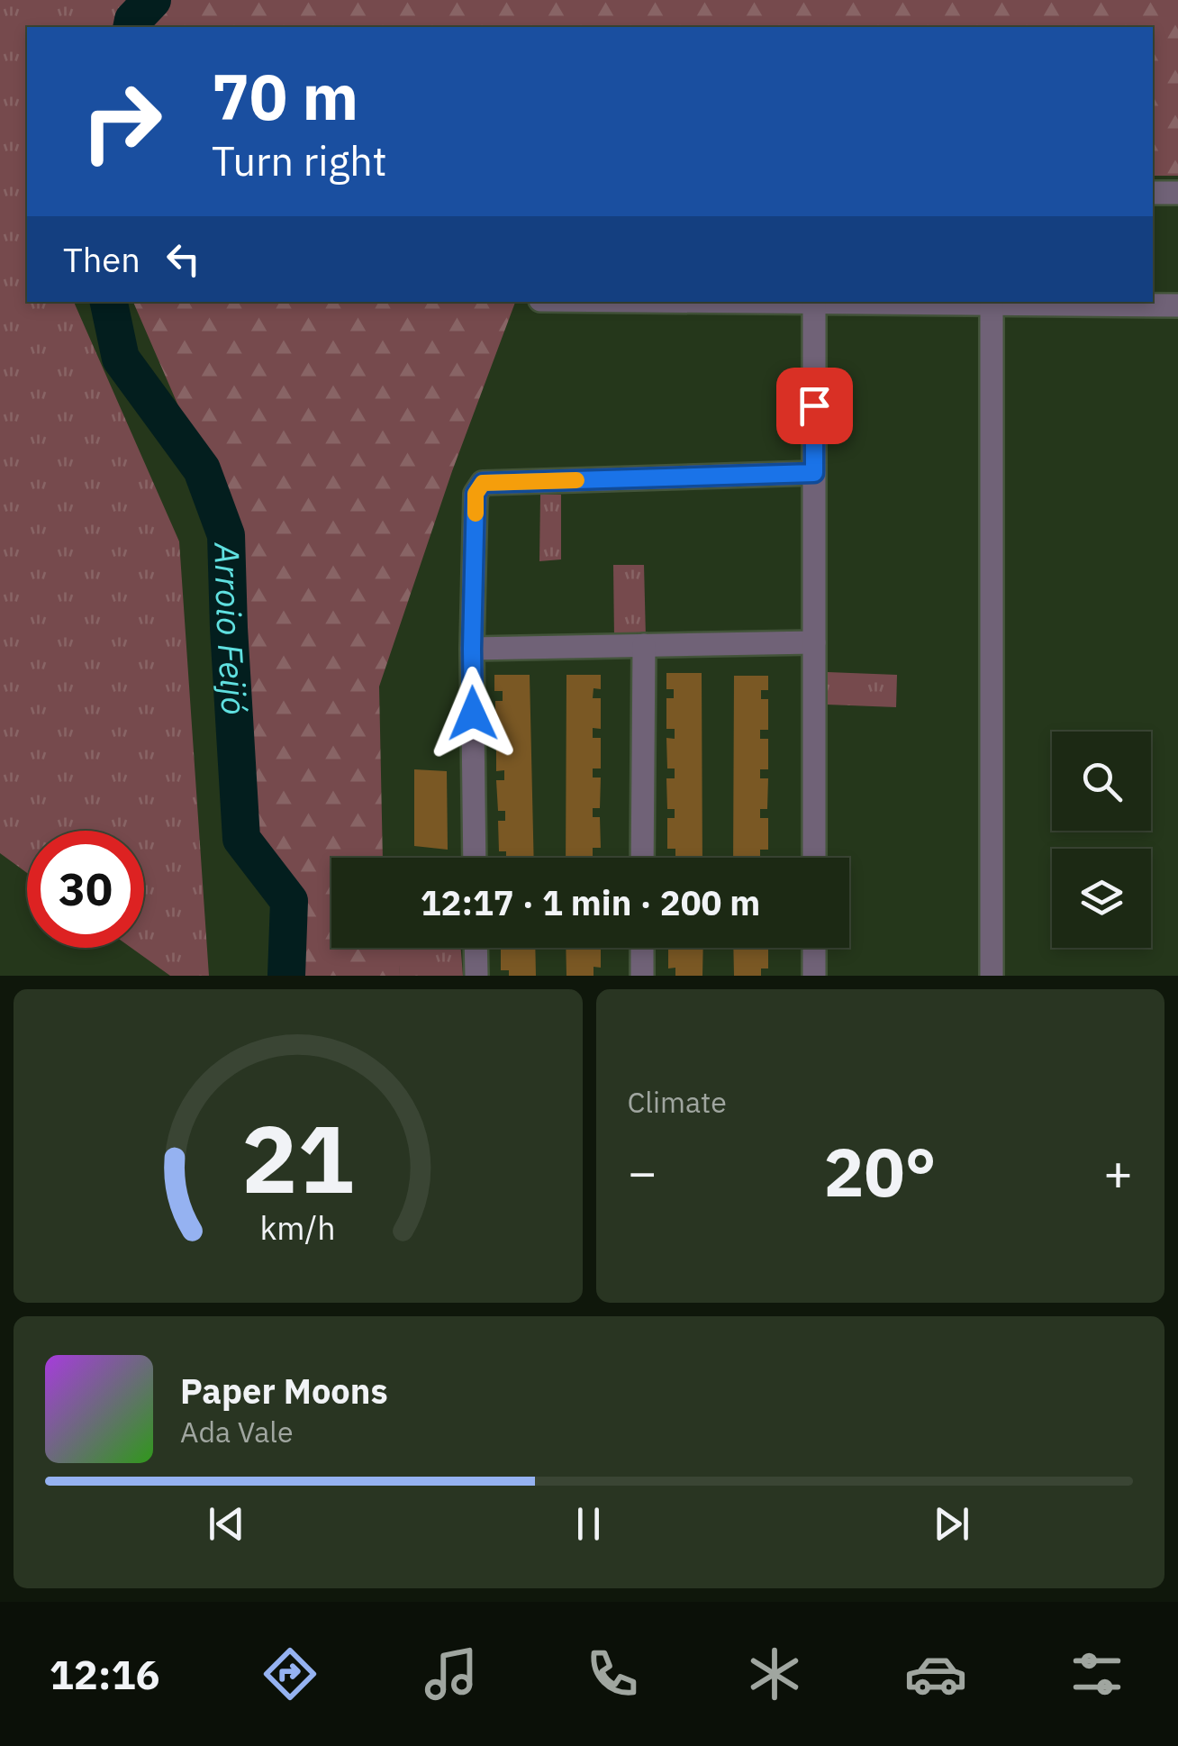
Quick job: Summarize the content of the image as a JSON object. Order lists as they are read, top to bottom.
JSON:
{
  "water": ["Arroio Feijó"],
  "page": {
    "turn": ["70 m", "Turn right"],
    "then": "Then",
    "limit": "30",
    "trip": "12:17 · 1 min · 200 m",
    "tile": "Climate",
    "heat": ["−", "20°", "+"],
    "song": ["Paper Moons", "Ada Vale"],
    "tabs": "12:16",
    "gauge": ["21", "km/h"]
  }
}
